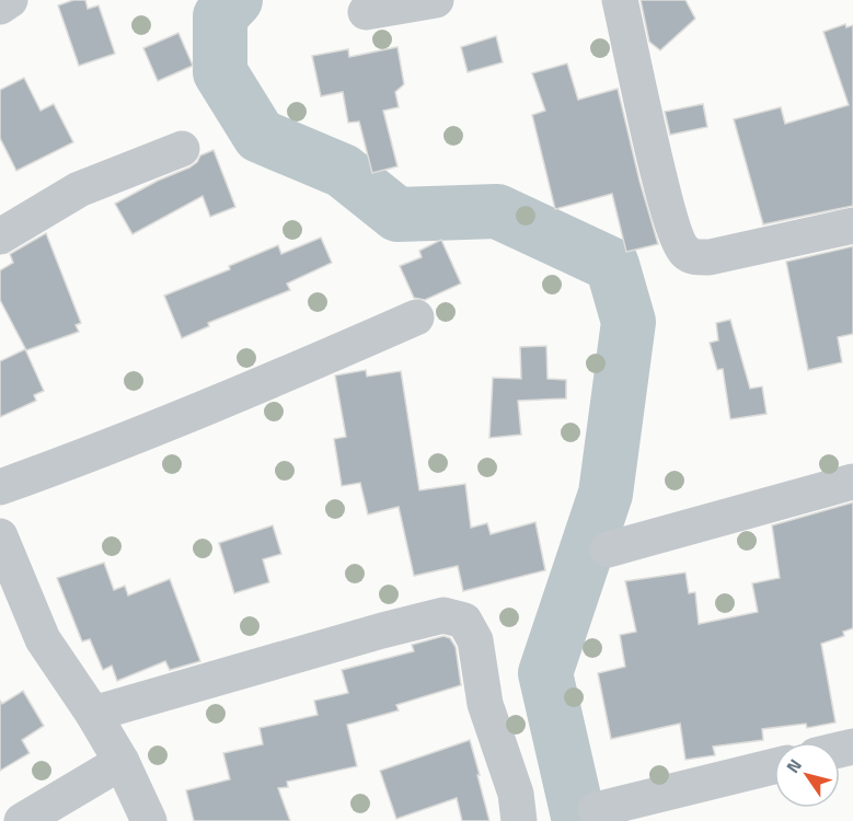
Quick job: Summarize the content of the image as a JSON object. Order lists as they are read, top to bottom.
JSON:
{
  "north": "top left"
}
